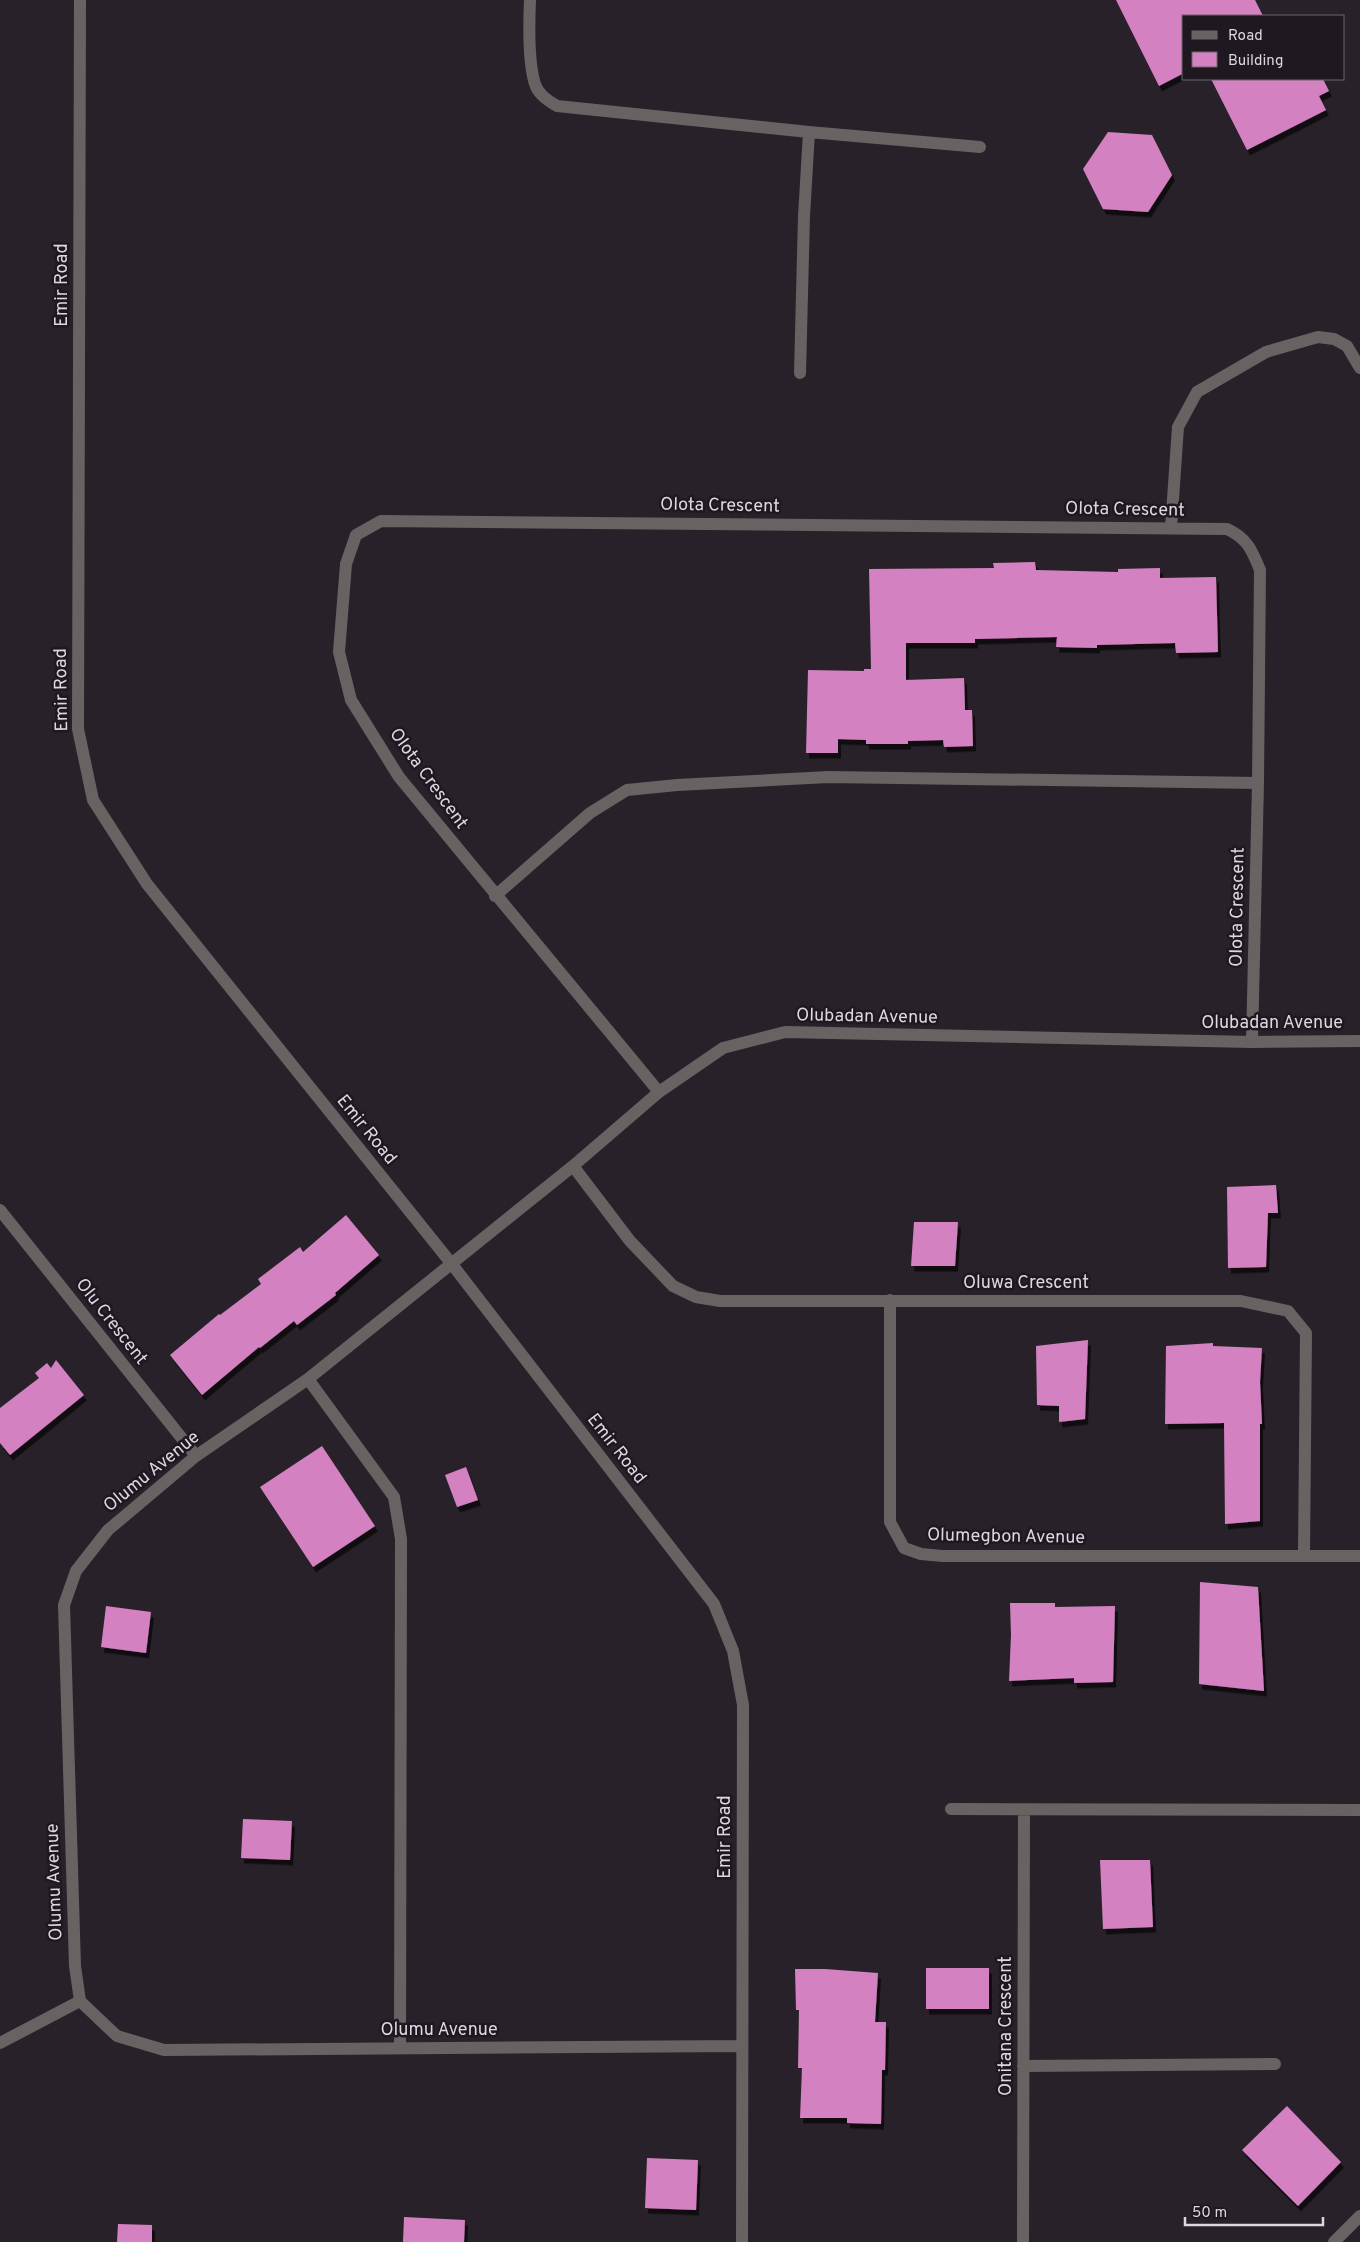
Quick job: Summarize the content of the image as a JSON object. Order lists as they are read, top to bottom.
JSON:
{
  "streets": {
    "street": [
      "Emir Road",
      "Olota Crescent",
      "Olubadan Avenue",
      "Oluwa Crescent",
      "Olu Crescent",
      "Olumu Avenue",
      "Olumegbon Avenue",
      "Onitana Crescent"
    ]
  },
  "crossings": [
    ["Emir Road", "Olubadan Avenue"],
    ["Emir Road", "Olumu Avenue"],
    ["Olota Crescent", "Olubadan Avenue"],
    ["Olubadan Avenue", "Oluwa Crescent"],
    ["Olubadan Avenue", "Olumu Avenue"],
    ["Oluwa Crescent", "Olumegbon Avenue"],
    ["Olu Crescent", "Olumu Avenue"]
  ],
  "legend": ["Road", "Building"],
  "scale_bar": "50 m"
}
